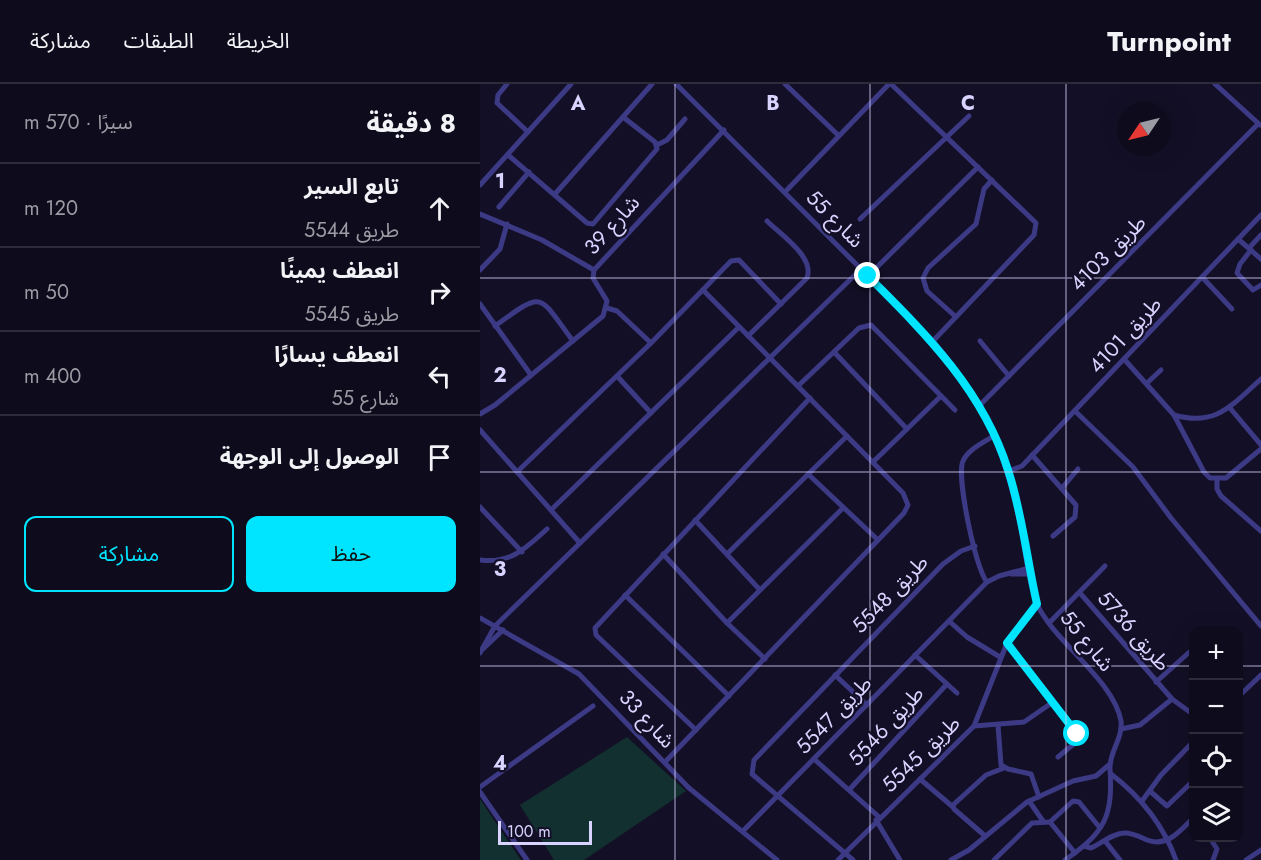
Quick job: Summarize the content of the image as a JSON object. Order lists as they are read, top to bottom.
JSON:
{
  "streets": {
    "street": [
      "شارع 55",
      "شارع 39",
      "طريق 4103",
      "طريق 4101",
      "طريق 5548",
      "طريق 5736",
      "طريق 5547",
      "شارع 33",
      "طريق 5546",
      "طريق 5545"
    ]
  },
  "crossings": [
    ["شارع 55", "شارع 39"],
    ["شارع 55", "طريق 4103"],
    ["شارع 55", "طريق 4101"],
    ["شارع 55", "طريق 5736"],
    ["شارع 55", "طريق 5547"],
    ["شارع 55", "طريق 5545"],
    ["طريق 5548", "طريق 5547"],
    ["طريق 5547", "شارع 33"],
    ["طريق 5547", "طريق 5546"],
    ["طريق 5546", "طريق 5545"]
  ],
  "scale_bar": "100 m",
  "north": "bottom left",
  "page": {
    "header": "Turnpoint",
    "nav": ["الخريطة", "الطبقات", "مشاركة"],
    "heading": ["8 دقيقة", "سيرًا · 570 m"],
    "list": [
      ["تابع السير", "طريق 5544", "120 m"],
      ["انعطف يمينًا", "طريق 5545", "50 m"],
      ["انعطف يسارًا", "شارع 55", "400 m"],
      "الوصول إلى الوجهة"
    ],
    "buttons": ["حفظ", "مشاركة"],
    "map_buttons": ["+", "−"],
    "scale": "100 m"
  },
  "grid": {
    "columns": ["A", "B", "C"],
    "rows": [
      "1",
      "2",
      "3",
      "4"
    ]
  }
}
